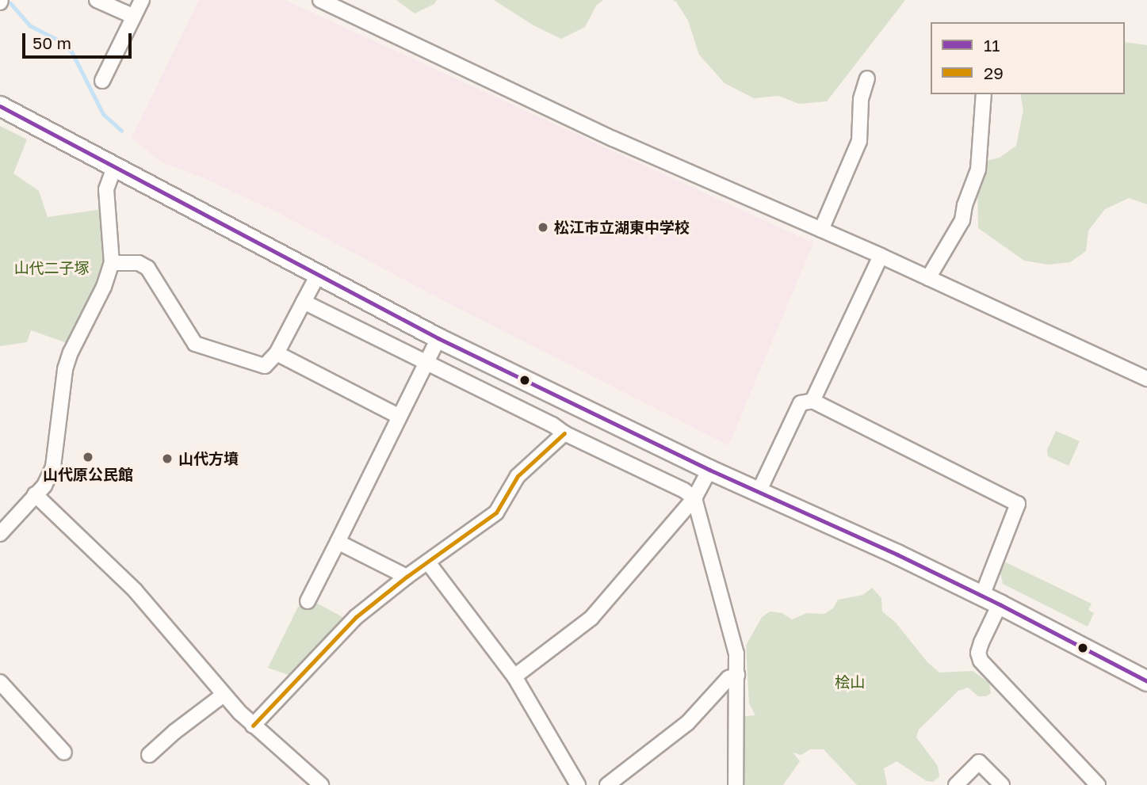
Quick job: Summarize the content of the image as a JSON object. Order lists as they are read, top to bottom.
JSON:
{
  "parks": ["山代二子塚", "桧山"],
  "places": ["松江市立湖東中学校", "山代原公民館", "山代方墳"],
  "lines": ["transit line 11", "transit line 29"],
  "legend": ["11", "29"],
  "scale_bar": "50 m"
}
